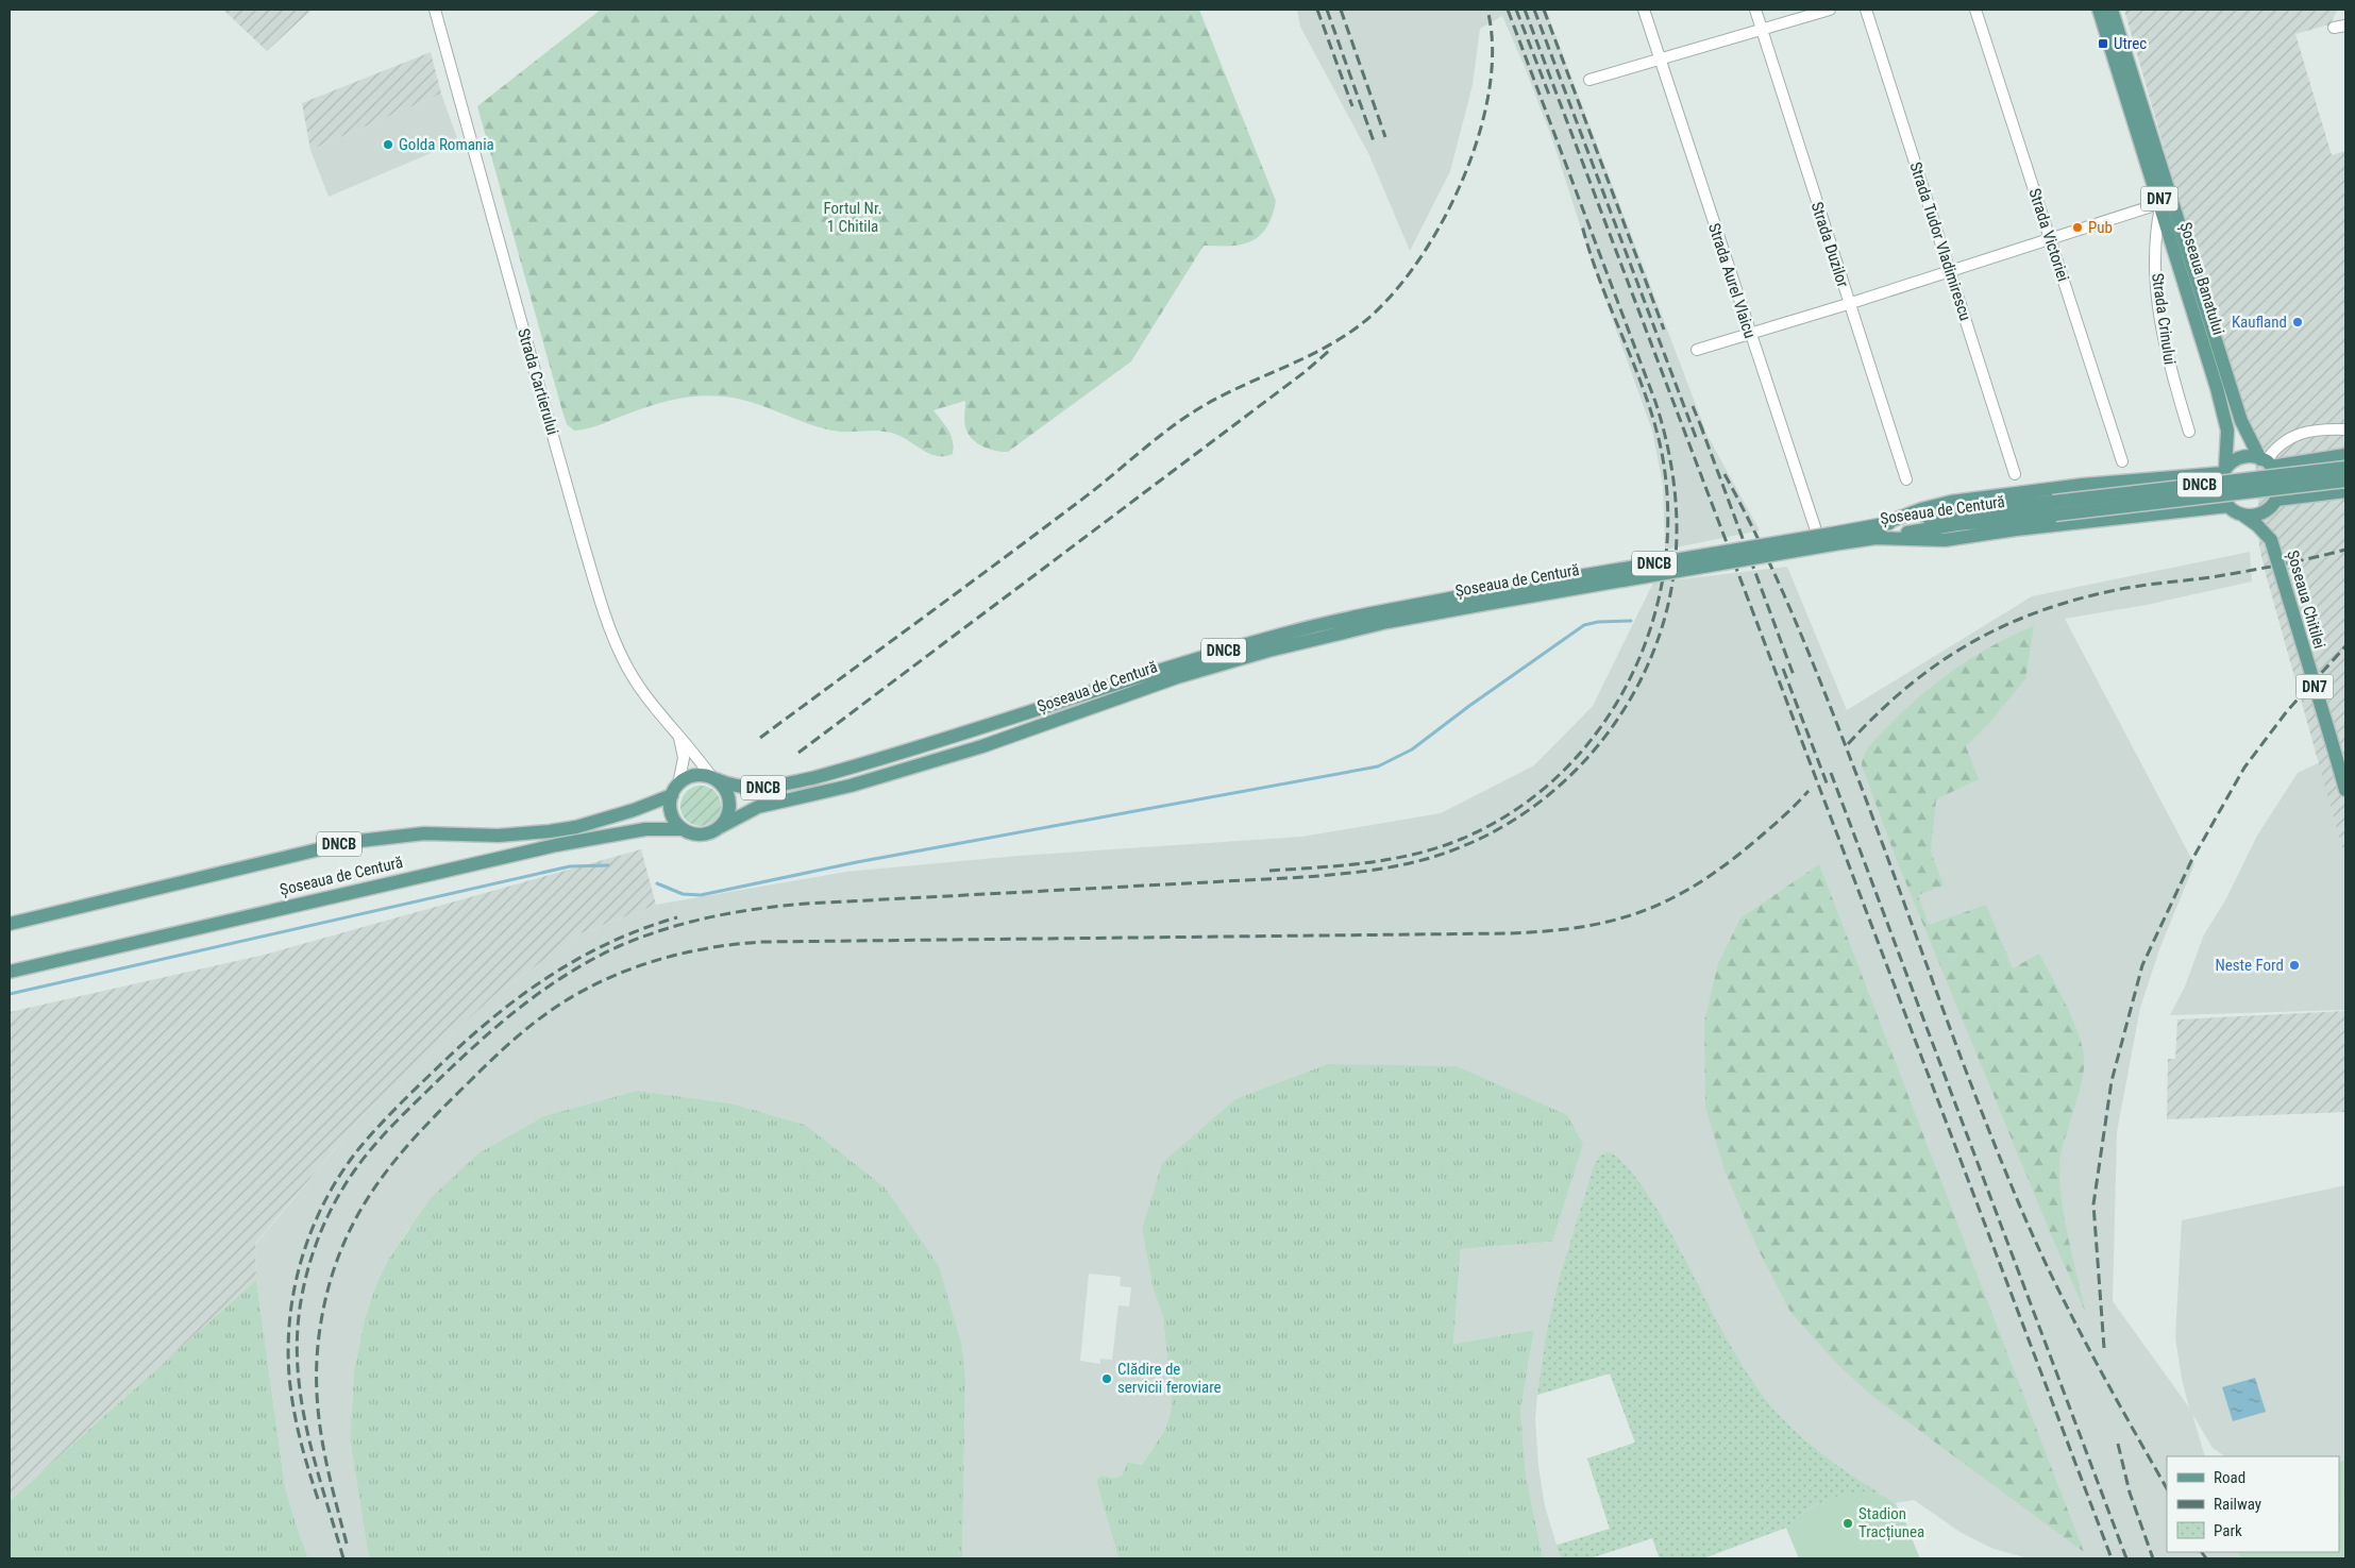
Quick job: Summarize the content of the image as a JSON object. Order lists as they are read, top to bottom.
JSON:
{
  "streets": {
    "main road": [
      "DN7",
      "Șoseaua Banatului",
      "DNCB",
      "Șoseaua de Centură",
      "Șoseaua Chitilei"
    ],
    "street": [
      "Strada Victoriei",
      "Strada Tudor Vladimirescu",
      "Strada Duzilor",
      "Strada Aurel Vlaicu",
      "Strada Crinului",
      "Strada Cartierului"
    ]
  },
  "crossings": [
    ["DN7", "Șoseaua Banatului"],
    ["DN7", "Șoseaua Chitilei"],
    ["Șoseaua Banatului", "Strada Crinului"],
    ["Șoseaua Banatului", "Șoseaua Chitilei"],
    ["Strada Aurel Vlaicu", "Șoseaua de Centură"],
    ["Strada Cartierului", "DNCB"],
    ["Strada Cartierului", "Șoseaua de Centură"],
    ["DNCB", "Șoseaua de Centură"]
  ],
  "parks": ["Fortul Nr. 1 Chitila"],
  "places": {
    "transit": ["Utrec"],
    "other": [
      "Golda Romania",
      "Pub",
      "Kaufland",
      "Neste Ford",
      "Clădire de servicii feroviare",
      "Stadion Tracțiunea"
    ]
  },
  "legend": ["Road", "Railway", "Park"]
}
